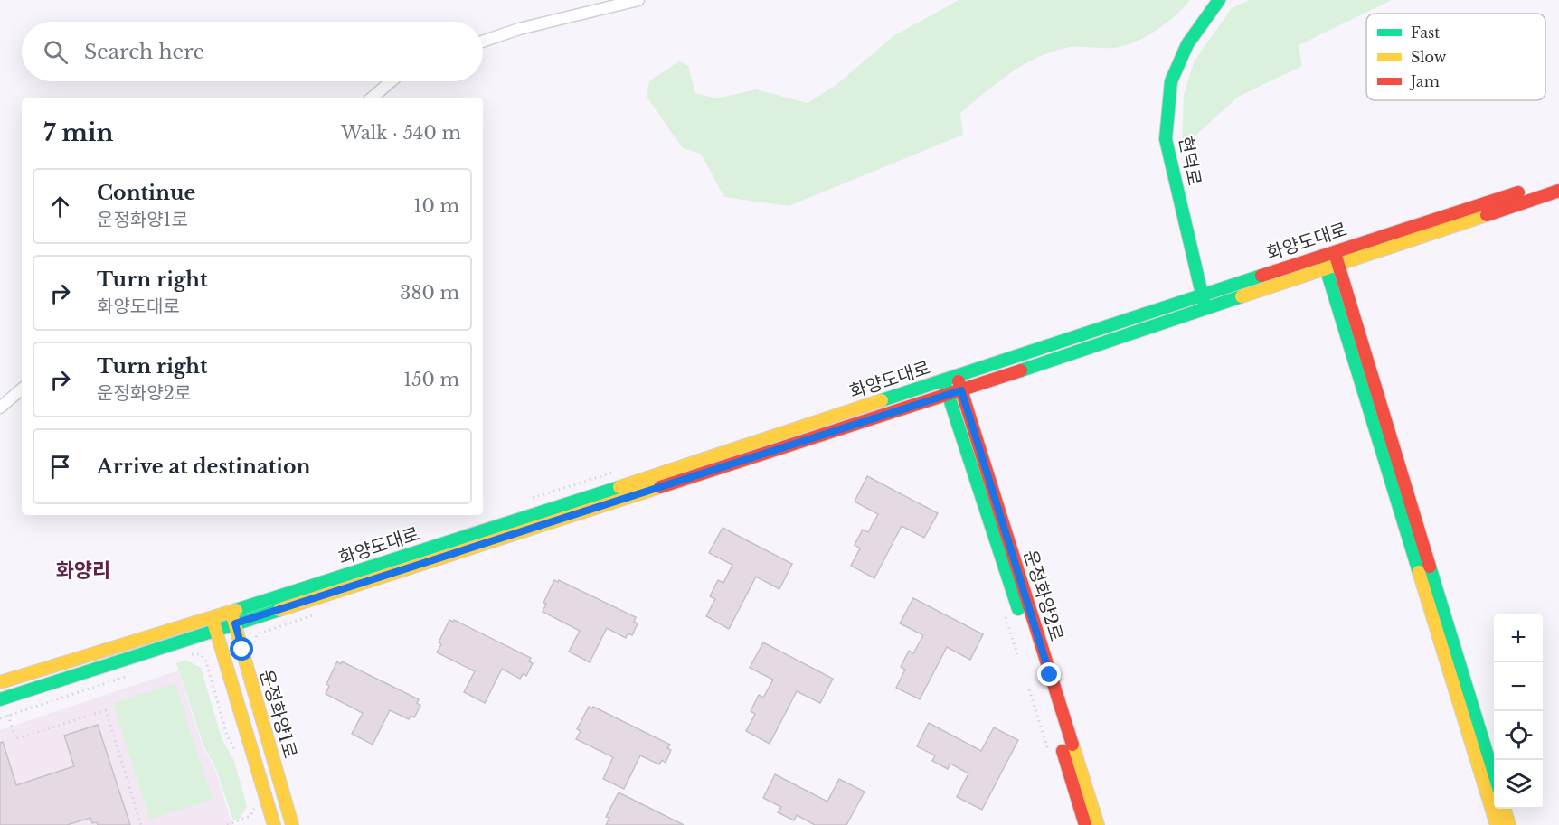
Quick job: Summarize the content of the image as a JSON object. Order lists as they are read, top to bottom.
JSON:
{
  "streets": {
    "street": [
      "현덕로",
      "화양도대로",
      "운정화양2로",
      "운정화양1로"
    ]
  },
  "crossings": [
    ["현덕로", "화양도대로"],
    ["화양도대로", "운정화양2로"],
    ["화양도대로", "운정화양1로"]
  ],
  "districts": ["화양리"],
  "legend": ["Fast", "Slow", "Jam"],
  "page": {
    "search": "Search here",
    "heading": ["7 min", "Walk · 540 m"],
    "list": [
      ["Continue", "운정화양1로", "10 m"],
      ["Turn right", "화양도대로", "380 m"],
      ["Turn right", "운정화양2로", "150 m"],
      "Arrive at destination"
    ],
    "map_buttons": ["+", "−"]
  }
}
